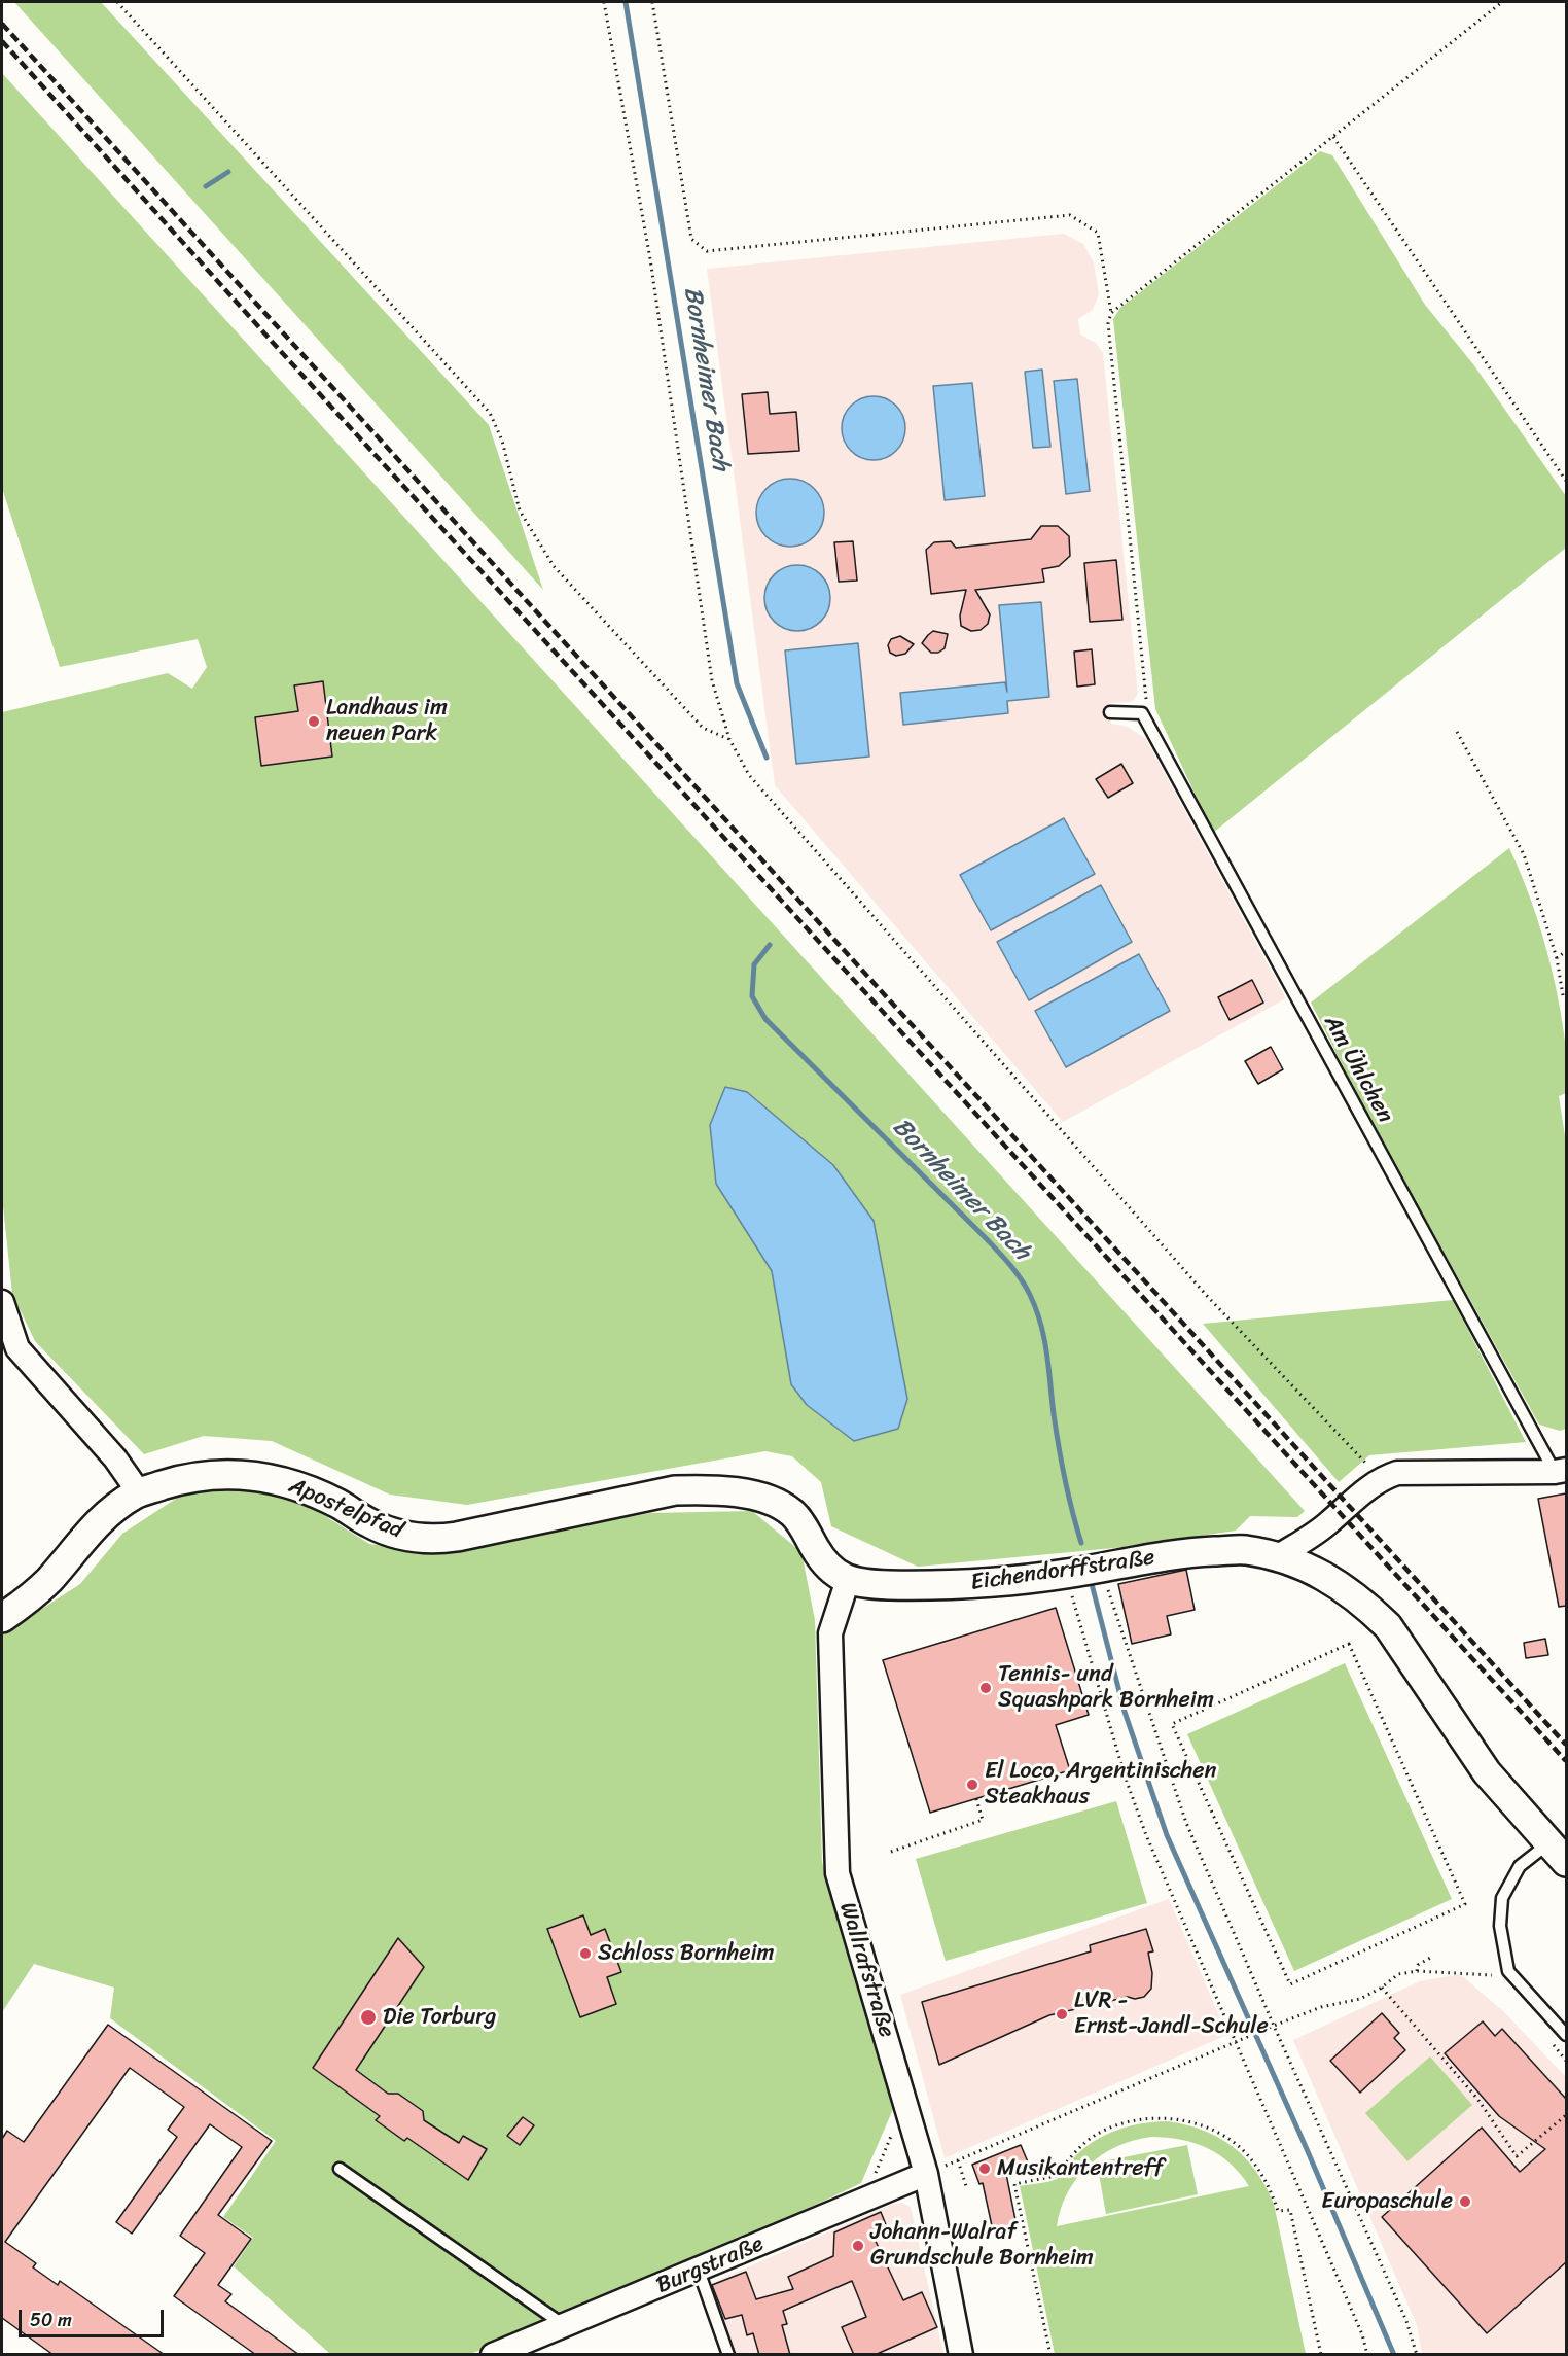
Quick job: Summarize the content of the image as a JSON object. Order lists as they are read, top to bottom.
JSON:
{
  "streets": {
    "street": [
      "Apostelpfad",
      "Eichendorffstraße",
      "Wallrafstraße",
      "Burgstraße"
    ],
    "lane": ["Am Ühlchen"]
  },
  "crossings": [
    ["Apostelpfad", "Eichendorffstraße"],
    ["Apostelpfad", "Wallrafstraße"],
    ["Eichendorffstraße", "Wallrafstraße"],
    ["Wallrafstraße", "Burgstraße"]
  ],
  "water": ["Bornheimer Bach"],
  "places": [
    "Landhaus im neuen Park",
    "Tennis- und Squashpark Bornheim",
    "El Loco, Argentinischen Steakhaus",
    "Schloss Bornheim",
    "LVR - Ernst-Jandl-Schule",
    "Die Torburg",
    "Musikantentreff",
    "Europaschule",
    "Johann-Walraf Grundschule Bornheim"
  ],
  "scale_bar": "50 m"
}
